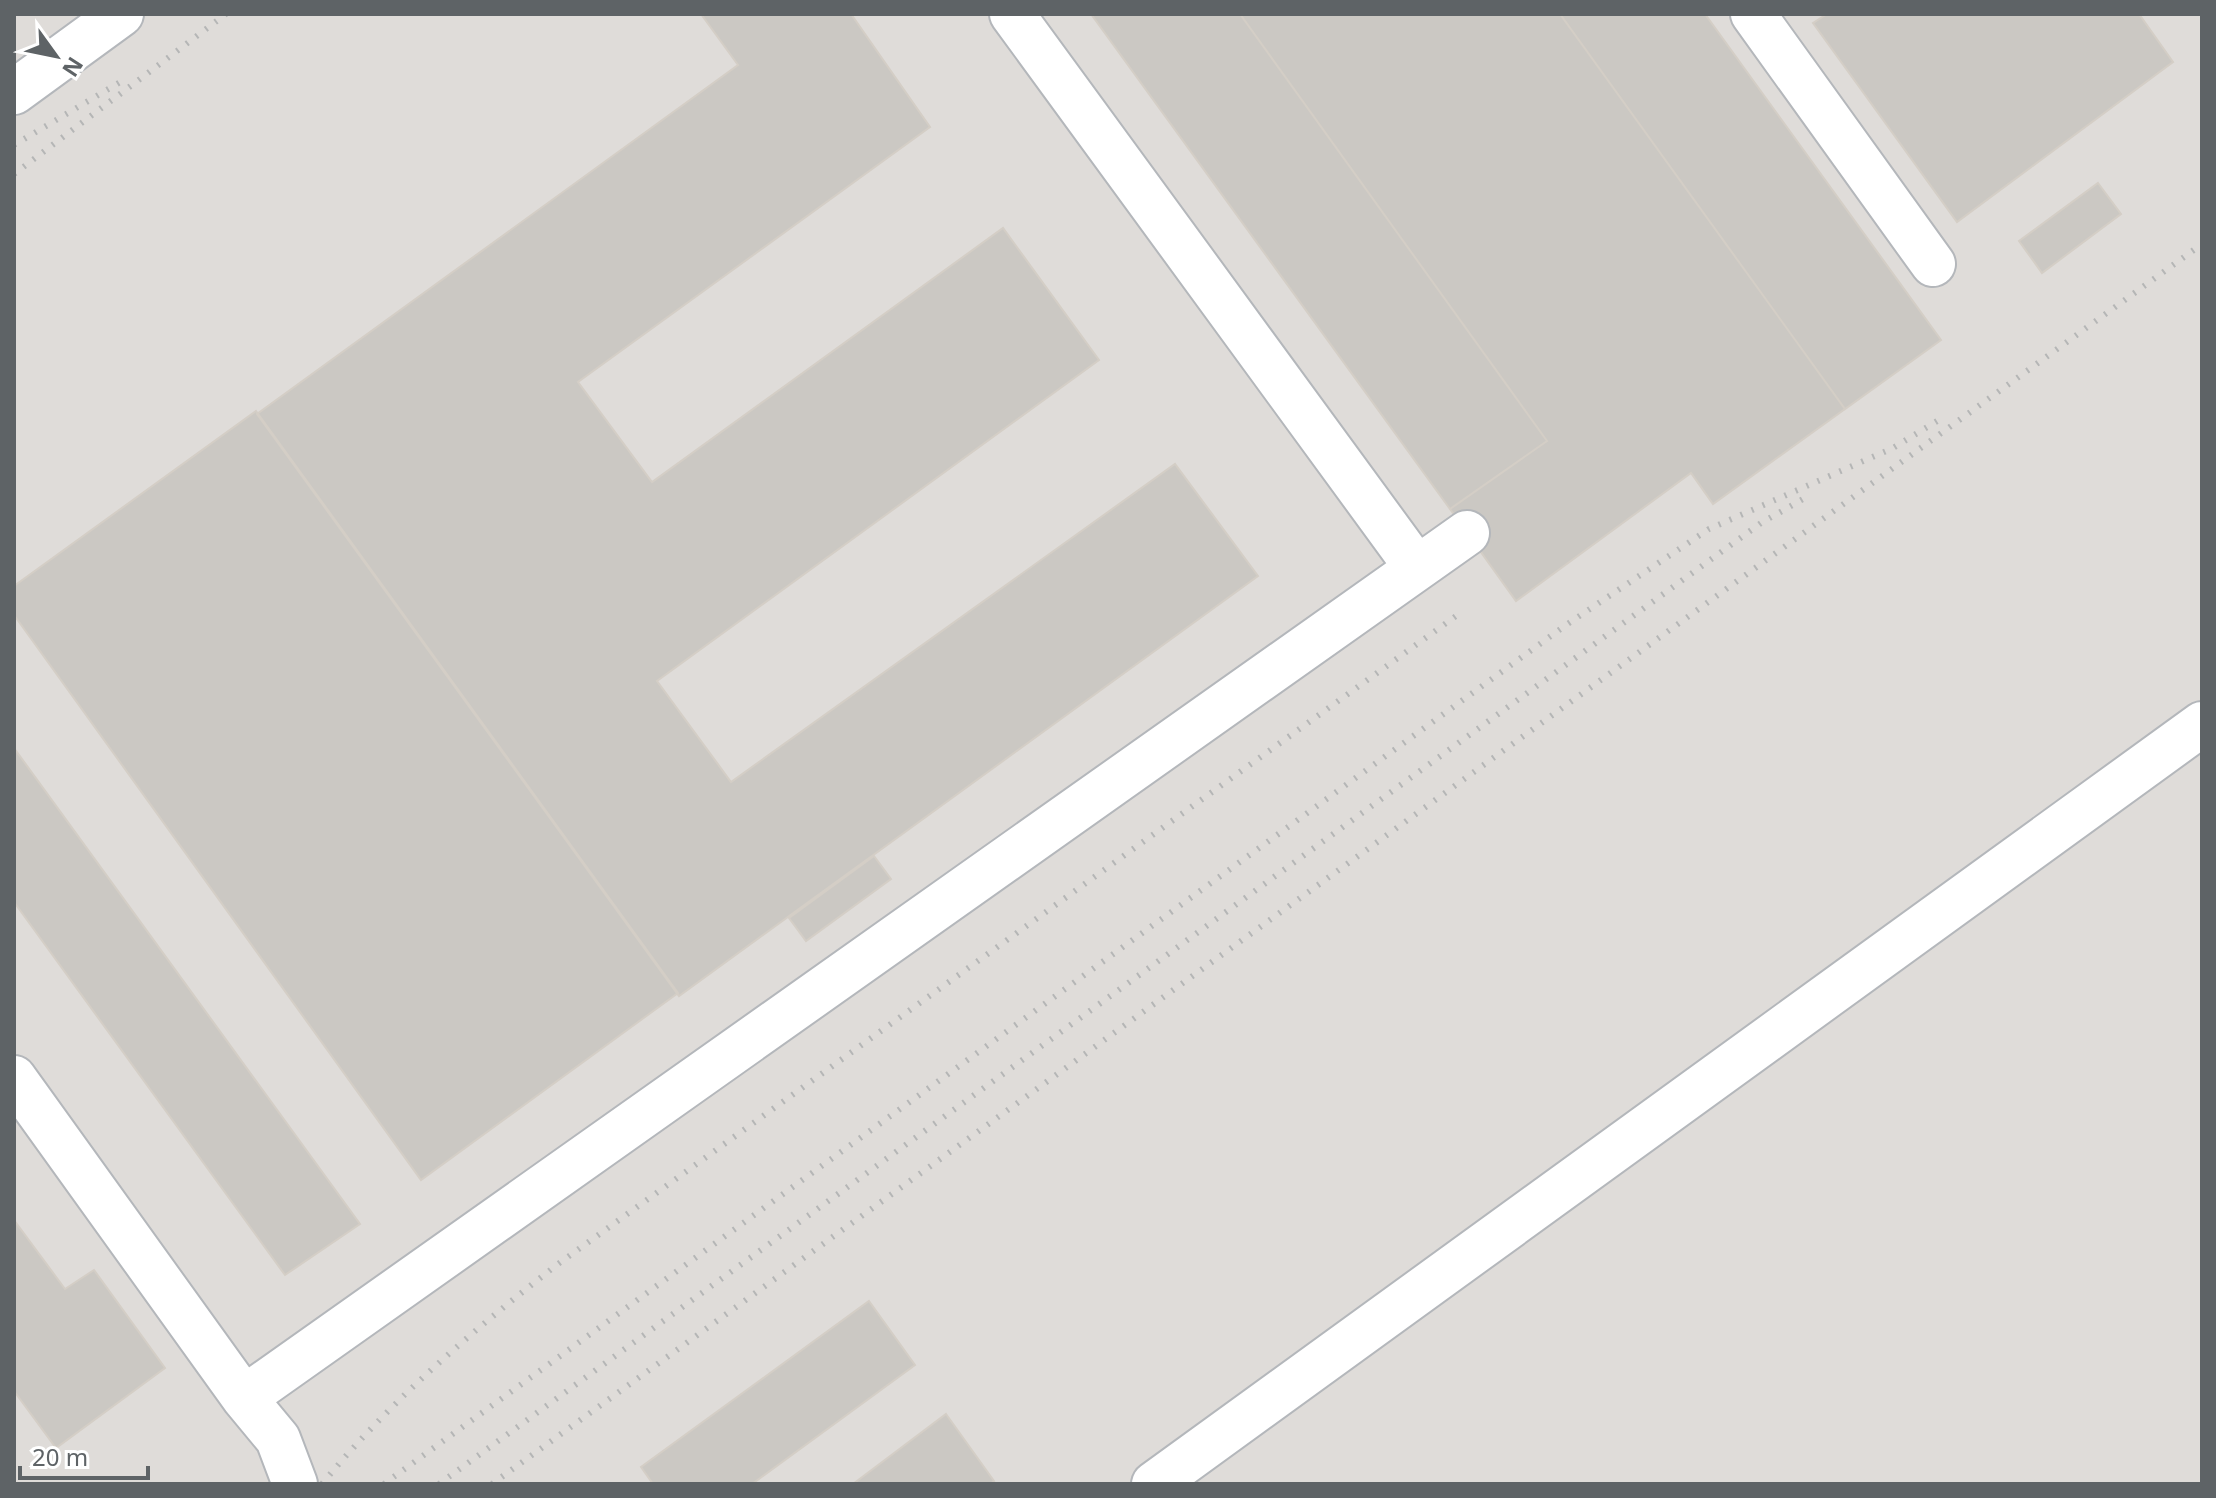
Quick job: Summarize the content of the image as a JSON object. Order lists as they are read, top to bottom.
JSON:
{
  "scale_bar": "20 m",
  "north": "bottom right"
}
